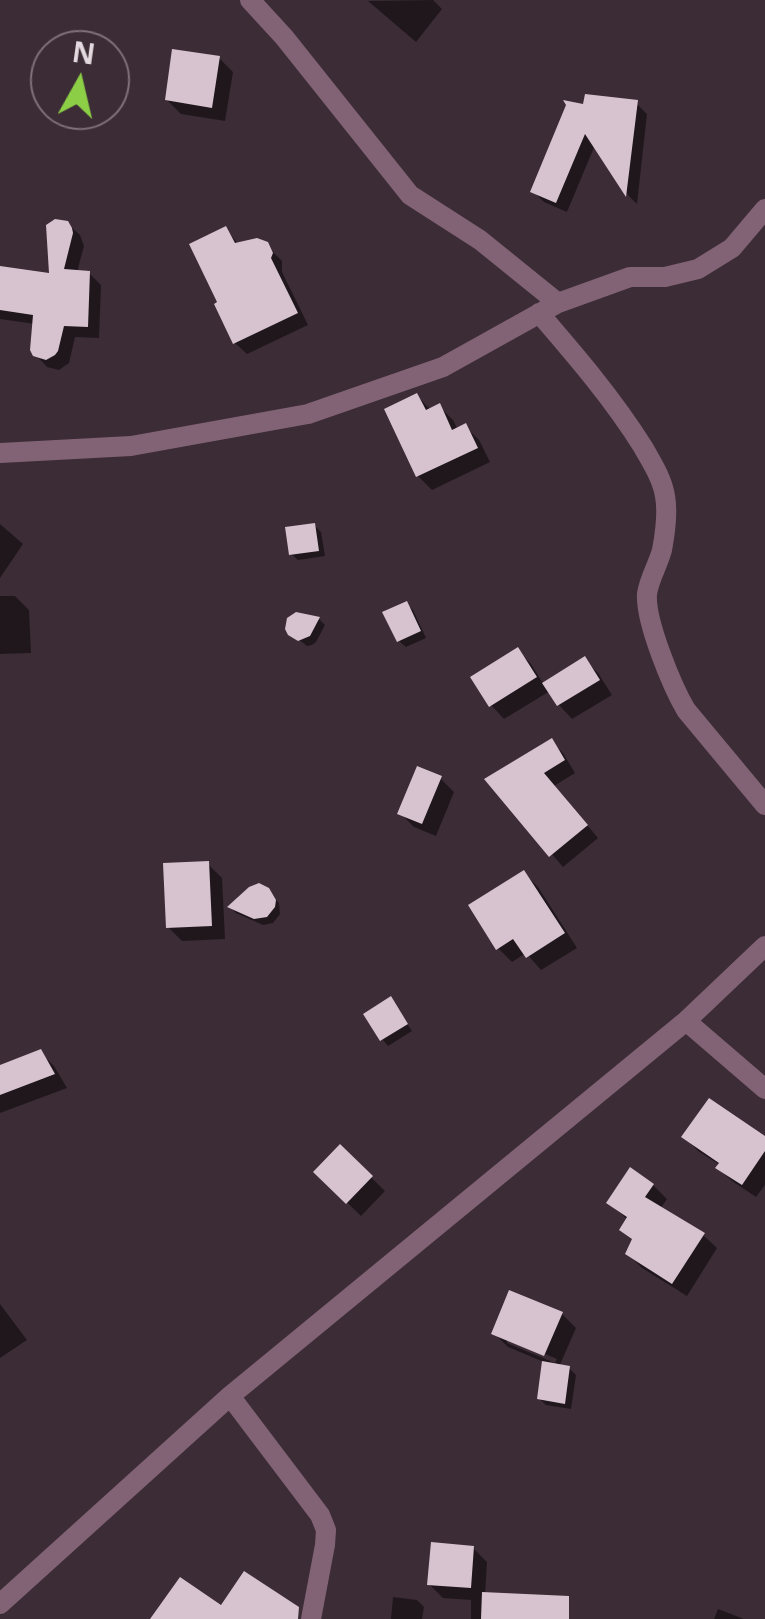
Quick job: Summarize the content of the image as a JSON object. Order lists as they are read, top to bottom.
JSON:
{
  "north": "top"
}
